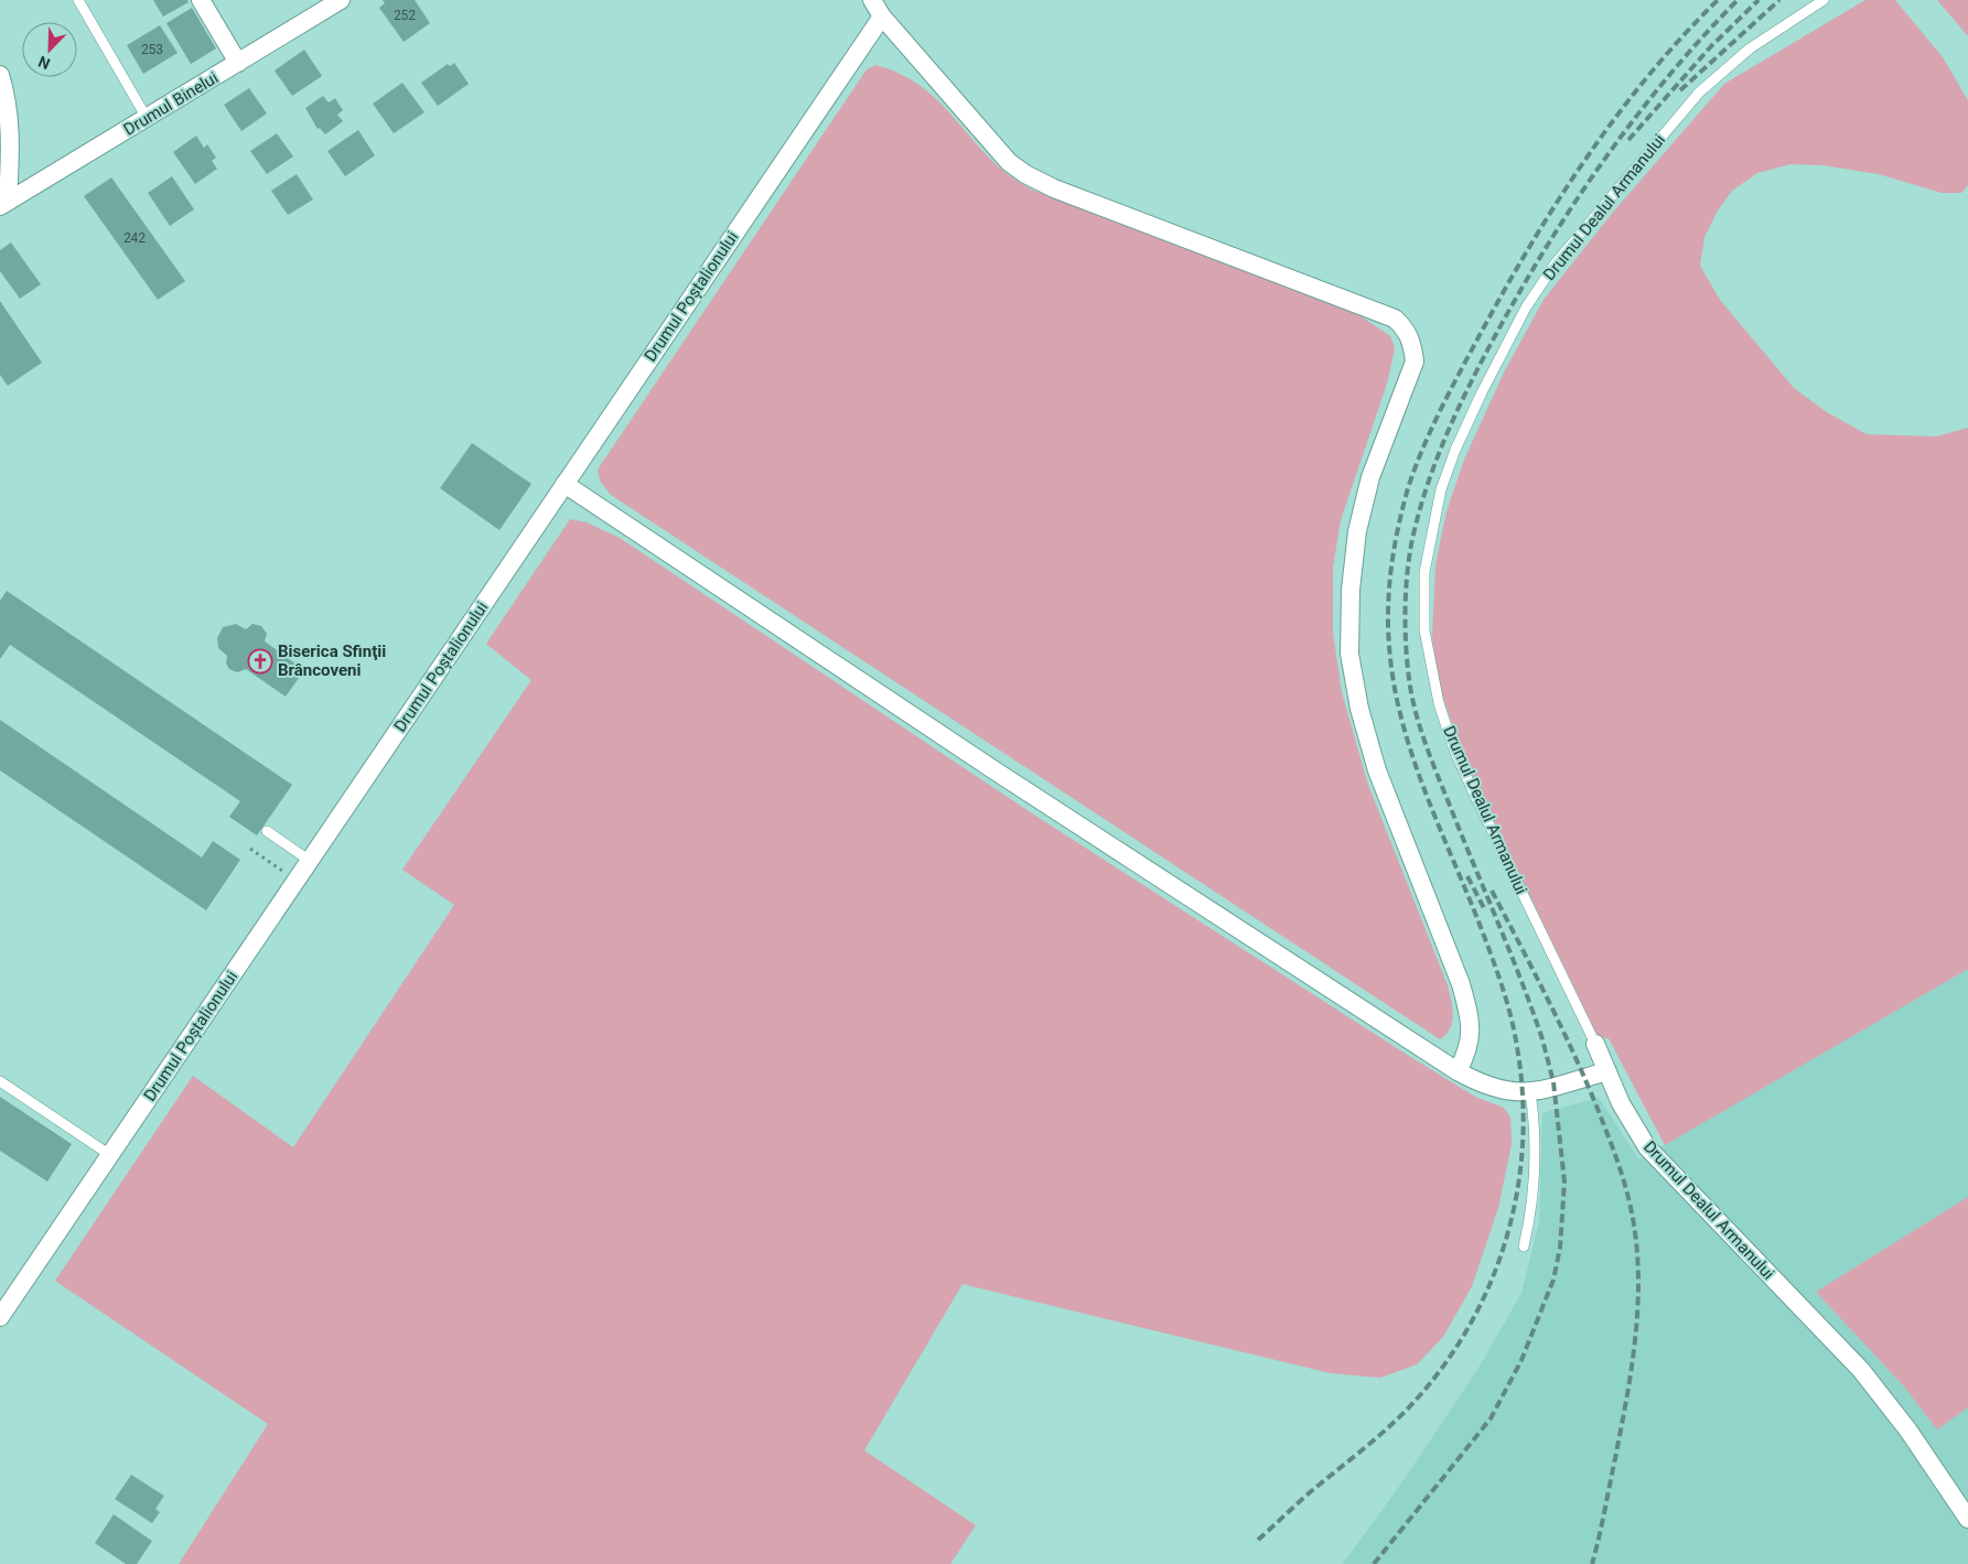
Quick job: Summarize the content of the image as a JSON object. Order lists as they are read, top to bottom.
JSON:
{
  "streets": {
    "street": ["Drumul Binelui", "Drumul Dealul Armanului", "Drumul Poștalionului"]
  },
  "places": {
    "church": ["Biserica Sfinţii Brâncoveni"]
  },
  "house_numbers": ["252", "253", "242"],
  "north": "bottom left"
}
